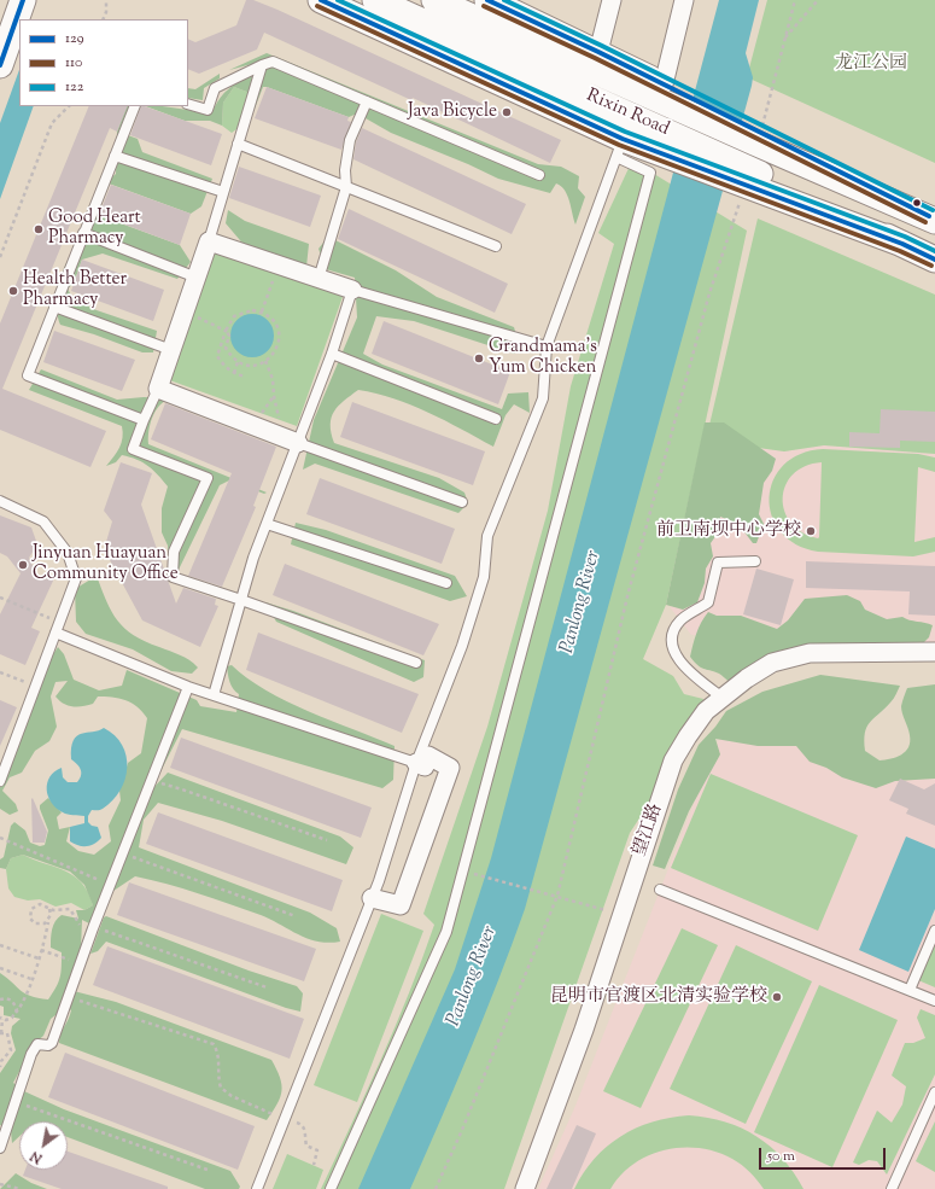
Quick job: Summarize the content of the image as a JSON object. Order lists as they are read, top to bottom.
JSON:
{
  "streets": {
    "main road": ["Rixin Road"],
    "street": ["望江路"]
  },
  "water": ["Panlong River"],
  "parks": ["龙江公园"],
  "places": [
    "Java Bicycle",
    "Good Heart Pharmacy",
    "Health Better Pharmacy",
    "Grandmama's Yum Chicken",
    "前卫南坝中心学校",
    "Jinyuan Huayuan Community Office",
    "昆明市官渡区北清实验学校"
  ],
  "lines": ["transit line 129", "transit line 122", "transit line 110"],
  "legend": ["129", "110", "122"],
  "scale_bar": "50 m",
  "north": "bottom left"
}
